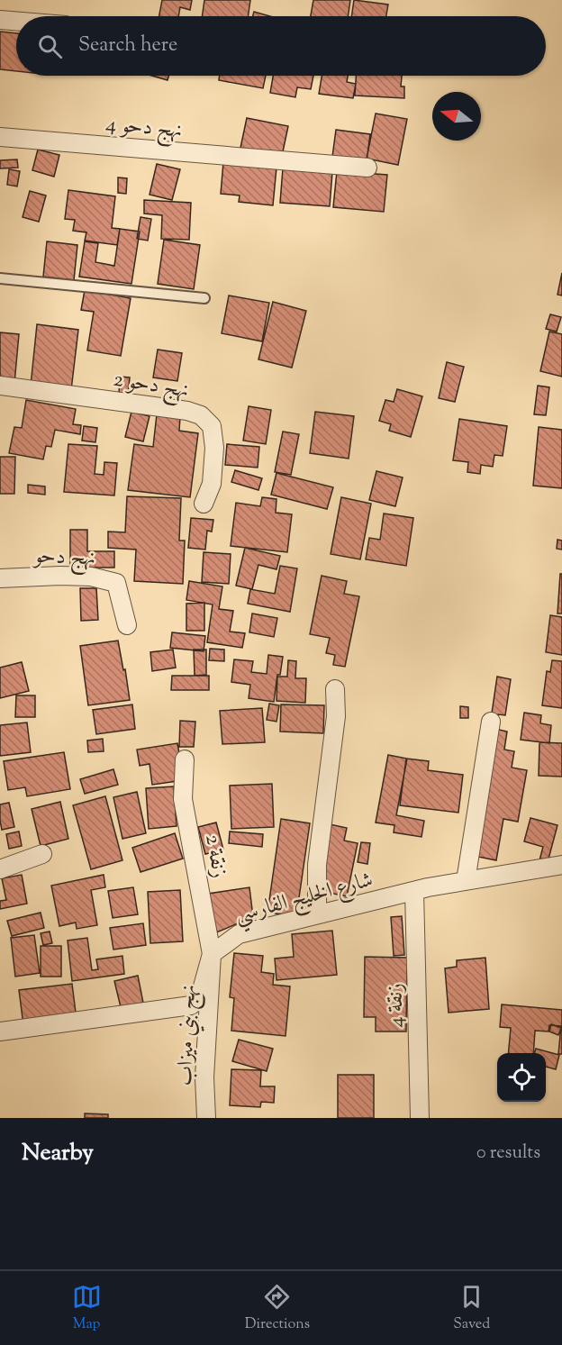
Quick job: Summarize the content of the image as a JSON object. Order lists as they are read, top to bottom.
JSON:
{
  "streets": {
    "street": [
      "نهج دحو 4",
      "نهج دحو 2",
      "نهج دحو",
      "زنقة 2",
      "شارع الخليج الفارسي",
      "زنقة 4",
      "نهج بني ميزاب"
    ]
  },
  "crossings": [
    ["زنقة 2", "شارع الخليج الفارسي"],
    ["زنقة 2", "نهج بني ميزاب"],
    ["شارع الخليج الفارسي", "زنقة 4"],
    ["شارع الخليج الفارسي", "نهج بني ميزاب"]
  ],
  "north": "left",
  "page": {
    "search": "Search here",
    "heading": ["Nearby", "0 results"],
    "nav": ["Map", "Directions", "Saved"]
  }
}
